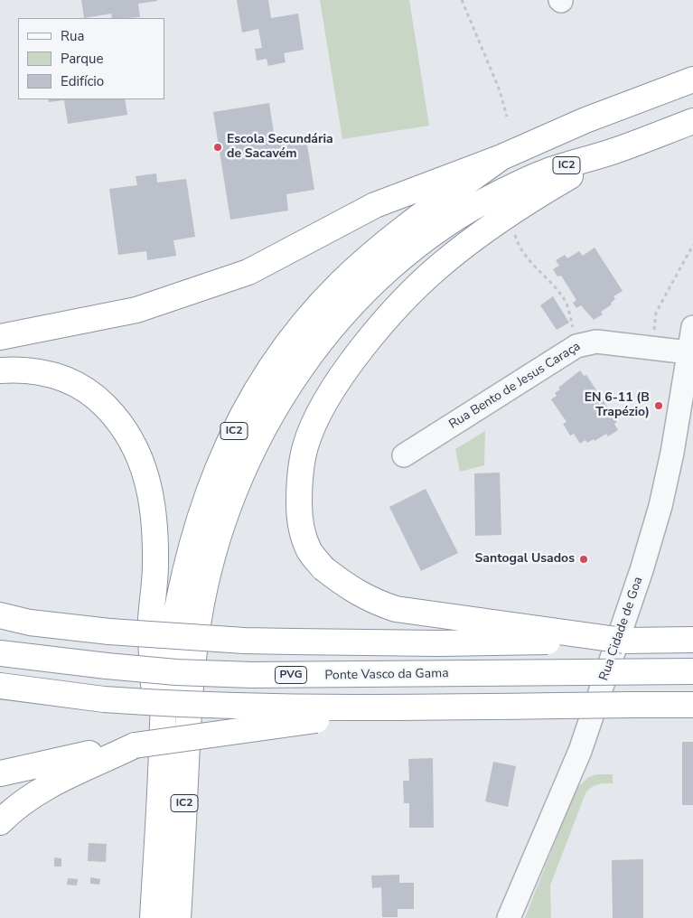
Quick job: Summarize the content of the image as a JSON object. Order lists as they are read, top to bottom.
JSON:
{
  "streets": {
    "highway": ["IC2", "PVG", "Ponte Vasco da Gama"],
    "street": ["Rua Bento de Jesus Caraça", "Rua Cidade de Goa"]
  },
  "crossings": [
    ["Rua Bento de Jesus Caraça", "Rua Cidade de Goa"]
  ],
  "places": ["Escola Secundária de Sacavém", "EN 6-11 (B Trapézio)", "Santogal Usados"],
  "legend": ["Rua", "Parque", "Edifício"]
}
